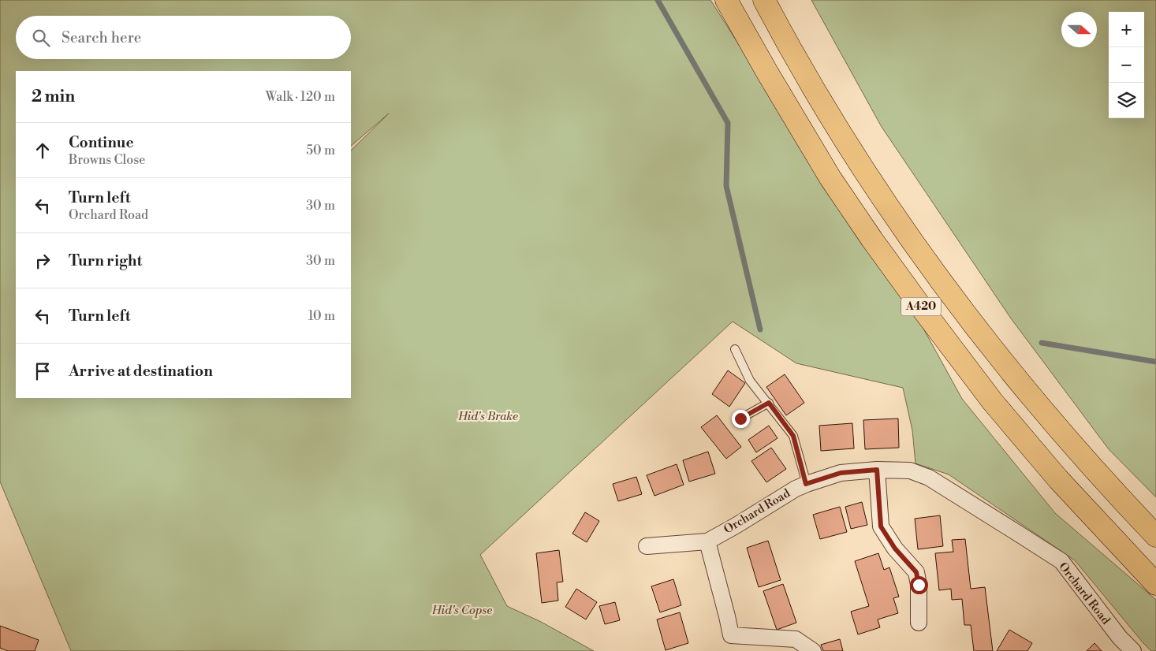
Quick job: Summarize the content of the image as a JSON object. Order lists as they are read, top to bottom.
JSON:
{
  "streets": {
    "highway": ["A420"],
    "street": ["Orchard Road"]
  },
  "parks": ["Hid's Brake", "Hid's Copse"],
  "north": "right",
  "page": {
    "map_buttons": ["+", "−"],
    "search": "Search here",
    "heading": ["2 min", "Walk · 120 m"],
    "list": [
      ["Continue", "Browns Close", "50 m"],
      ["Turn left", "Orchard Road", "30 m"],
      ["Turn right", "30 m"],
      ["Turn left", "10 m"],
      "Arrive at destination"
    ]
  }
}
